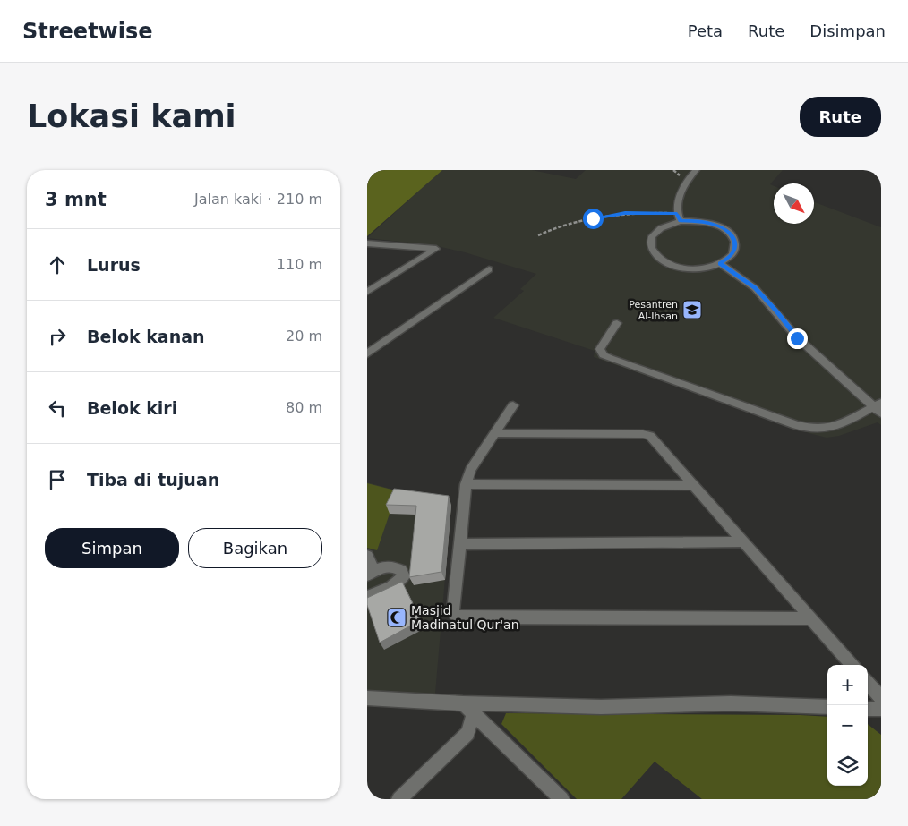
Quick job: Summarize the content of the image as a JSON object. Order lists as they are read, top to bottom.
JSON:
{
  "places": {
    "school or university": ["Pesantren Al-Ihsan"],
    "mosque": ["Masjid Madinatul Qur'an"]
  },
  "north": "bottom right",
  "page": {
    "header": "Streetwise",
    "nav": ["Peta", "Rute", "Disimpan"],
    "buttons": [
      "Rute",
      ["Simpan", "Bagikan"]
    ],
    "title": "Lokasi kami",
    "heading": ["3 mnt", "Jalan kaki · 210 m"],
    "list": [
      ["Lurus", "110 m"],
      ["Belok kanan", "20 m"],
      ["Belok kiri", "80 m"],
      "Tiba di tujuan"
    ],
    "map_buttons": ["+", "−"]
  }
}
